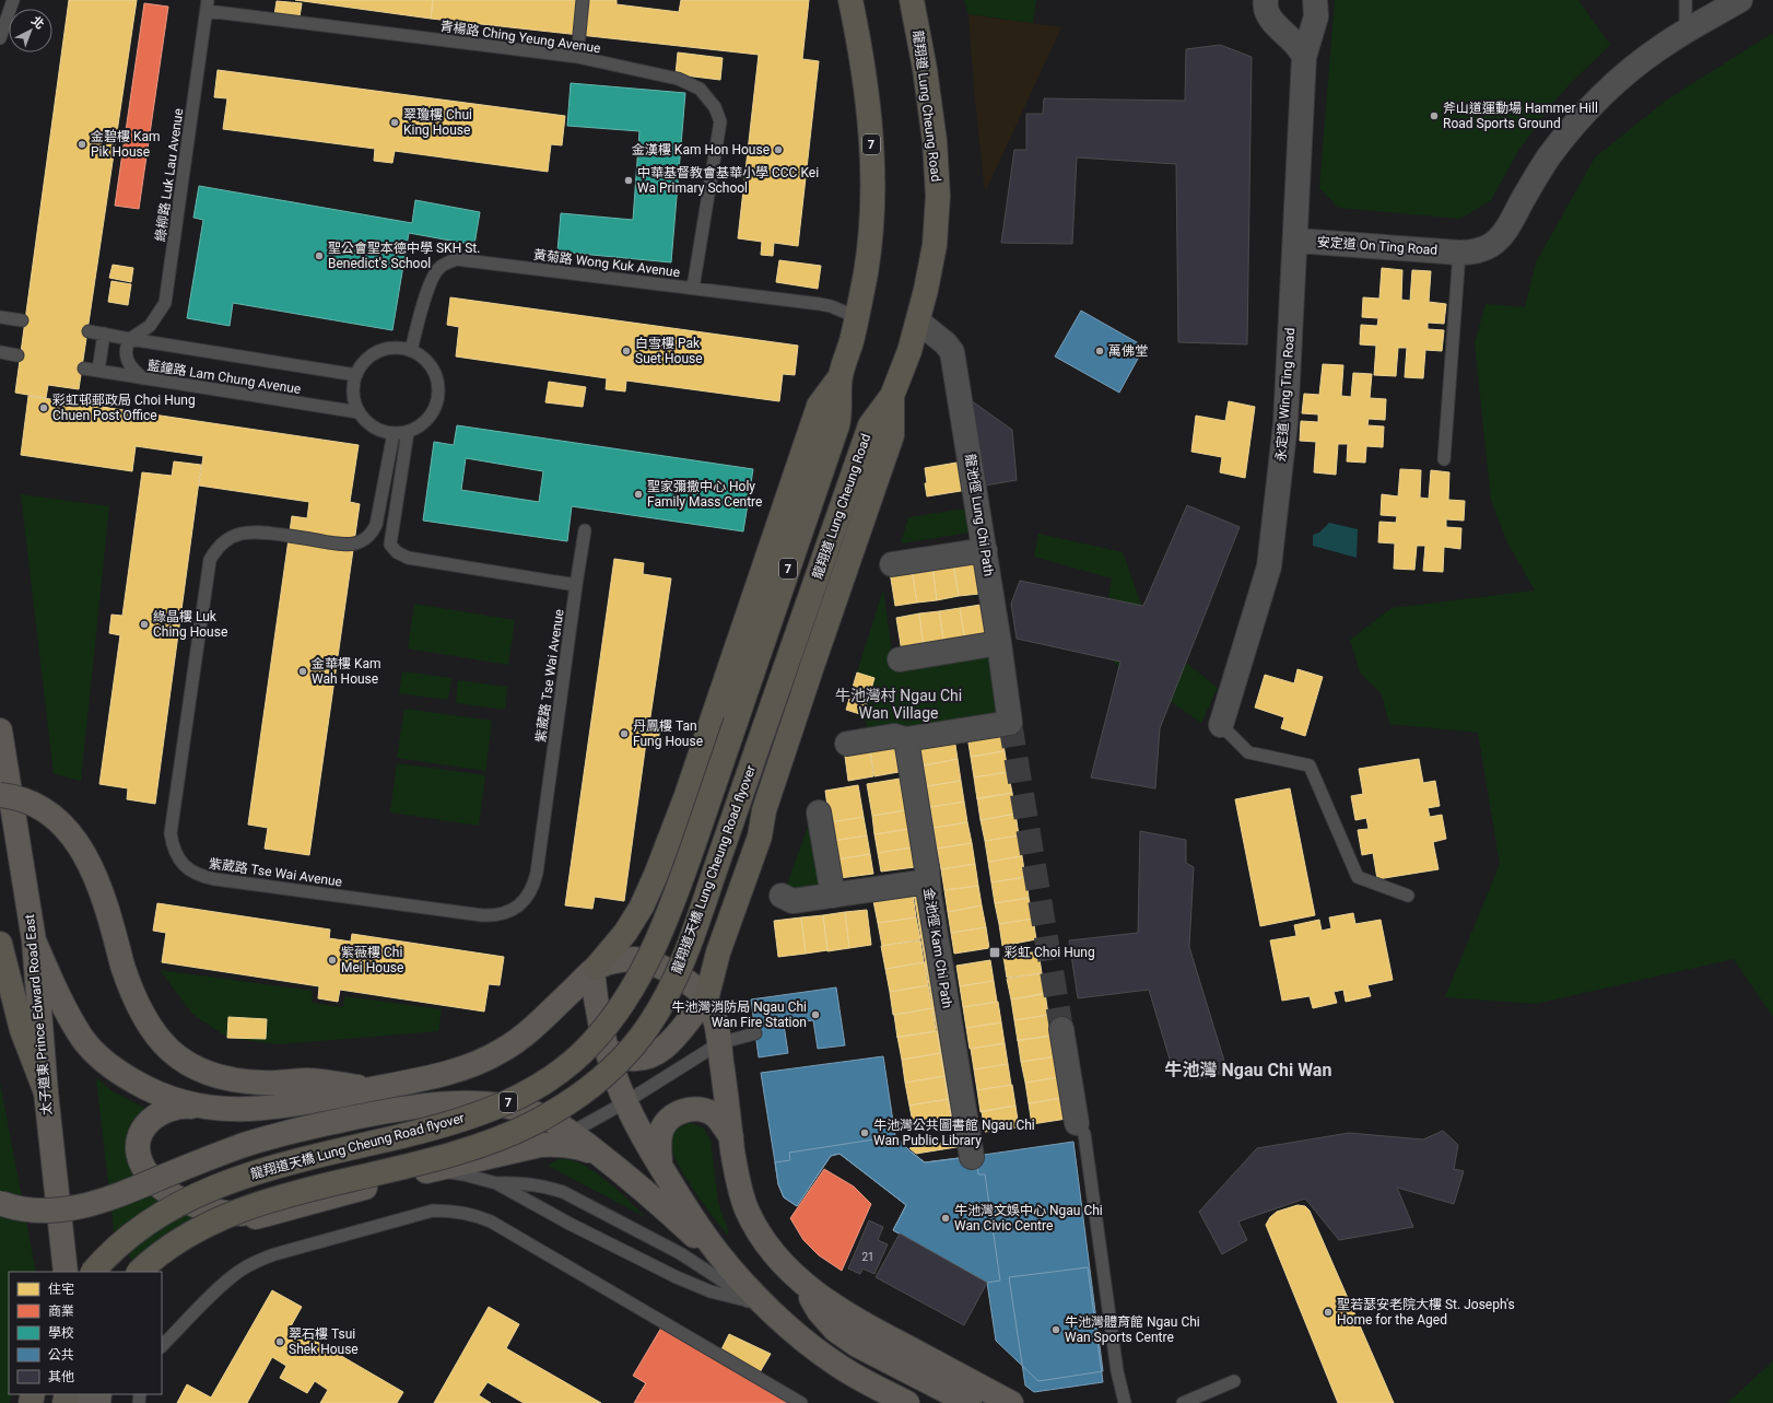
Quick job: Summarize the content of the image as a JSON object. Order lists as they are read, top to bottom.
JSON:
{
  "streets": {
    "highway": ["龍翔道 Lung Cheung Road", "7", "龍翔道天橋 Lung Cheung Road flyover"],
    "main road": ["太子道東 Prince Edward Road East"],
    "street": [
      "安定道 On Ting Road",
      "永定道 Wing Ting Road",
      "龍池徑 Lung Chi Path",
      "金池徑 Kam Chi Path"
    ],
    "lane": [
      "青楊路 Ching Yeung Avenue",
      "綠柳路 Luk Lau Avenue",
      "黃菊路 Wong Kuk Avenue",
      "藍鐘路 Lam Chung Avenue",
      "紫葳路 Tse Wai Avenue"
    ]
  },
  "crossings": [
    ["青楊路 Ching Yeung Avenue", "綠柳路 Luk Lau Avenue"],
    ["青楊路 Ching Yeung Avenue", "黃菊路 Wong Kuk Avenue"],
    ["龍翔道 Lung Cheung Road", "龍池徑 Lung Chi Path"],
    ["龍翔道 Lung Cheung Road", "龍翔道天橋 Lung Cheung Road flyover"],
    ["7", "黃菊路 Wong Kuk Avenue"],
    ["7", "龍翔道天橋 Lung Cheung Road flyover"],
    ["綠柳路 Luk Lau Avenue", "藍鐘路 Lam Chung Avenue"],
    ["安定道 On Ting Road", "永定道 Wing Ting Road"],
    ["黃菊路 Wong Kuk Avenue", "藍鐘路 Lam Chung Avenue"],
    ["黃菊路 Wong Kuk Avenue", "紫葳路 Tse Wai Avenue"],
    ["藍鐘路 Lam Chung Avenue", "紫葳路 Tse Wai Avenue"],
    ["龍池徑 Lung Chi Path", "金池徑 Kam Chi Path"]
  ],
  "districts": ["牛池灣村 Ngau Chi Wan Village", "牛池灣 Ngau Chi Wan"],
  "places": {
    "other": [
      "斧山道運動場 Hammer Hill Road Sports Ground",
      "翠瓊樓 Chui King House",
      "金碧樓 Kam Pik House",
      "金漢樓 Kam Hon House",
      "中華基督教會基華小學 CCC Kei Wa Primary School",
      "聖公會聖本德中學 SKH St. Benedict's School",
      "白雪樓 Pak Suet House",
      "萬佛堂",
      "彩虹邨郵政局 Choi Hung Chuen Post Office",
      "聖家彌撒中心 Holy Family Mass Centre",
      "綠晶樓 Luk Ching House",
      "金華樓 Kam Wah House",
      "丹鳳樓 Tan Fung House",
      "紫薇樓 Chi Mei House",
      "牛池灣消防局 Ngau Chi Wan Fire Station",
      "牛池灣公共圖書館 Ngau Chi Wan Public Library",
      "牛池灣文娛中心 Ngau Chi Wan Civic Centre",
      "聖若瑟安老院大樓 St. Joseph's Home for the Aged",
      "牛池灣體育館 Ngau Chi Wan Sports Centre",
      "翠石樓 Tsui Shek House"
    ],
    "transit": ["彩虹 Choi Hung"]
  },
  "house_numbers": ["21"],
  "legend": [
    "住宅",
    "商業",
    "學校",
    "公共",
    "其他"
  ],
  "north": "top right"
}
